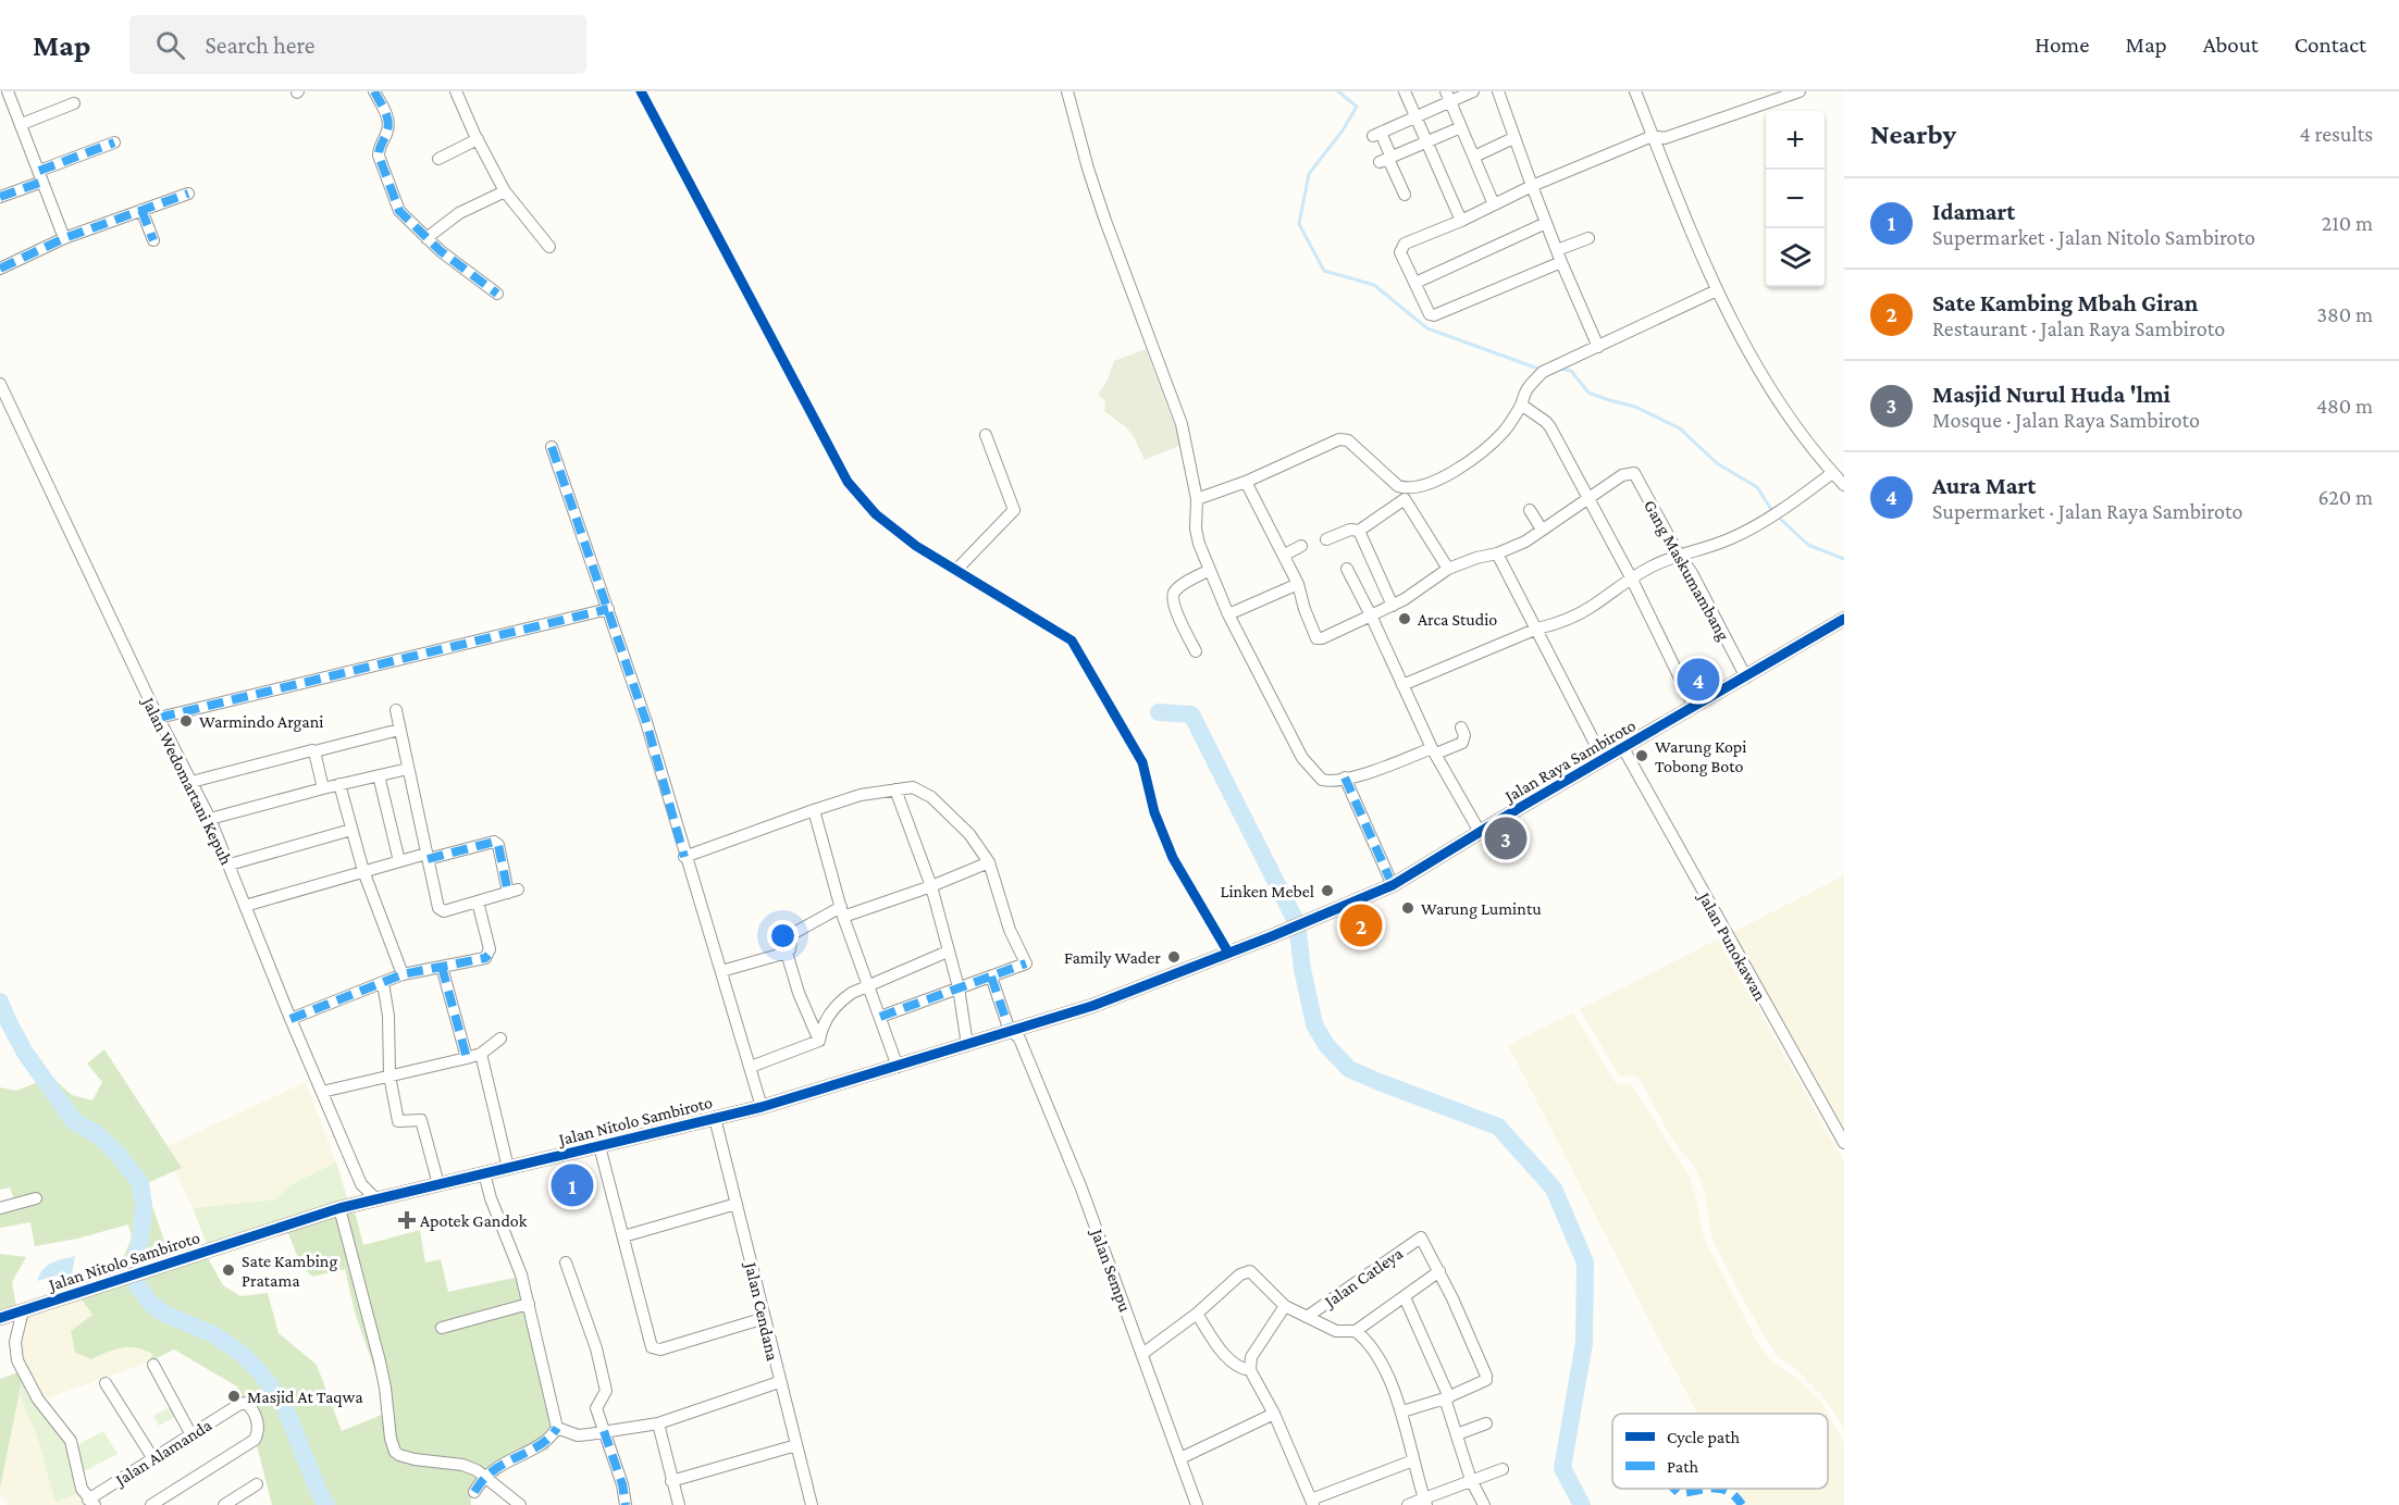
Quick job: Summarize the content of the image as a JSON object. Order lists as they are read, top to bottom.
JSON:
{
  "streets": {
    "street": [
      "Gang Maskumambang",
      "Jalan Raya Sambiroto",
      "Jalan Wedomartani Kepuh",
      "Jalan Punokawan",
      "Jalan Nitolo Sambiroto",
      "Jalan Sempu",
      "Jalan Catleya",
      "Jalan Cendana",
      "Jalan Alamanda"
    ]
  },
  "crossings": [
    ["Gang Maskumambang", "Jalan Raya Sambiroto"],
    ["Jalan Raya Sambiroto", "Jalan Punokawan"],
    ["Jalan Raya Sambiroto", "Jalan Nitolo Sambiroto"],
    ["Jalan Wedomartani Kepuh", "Jalan Nitolo Sambiroto"],
    ["Jalan Nitolo Sambiroto", "Jalan Sempu"],
    ["Jalan Nitolo Sambiroto", "Jalan Cendana"]
  ],
  "places": {
    "other": [
      "Arca Studio",
      "Warmindo Argani",
      "Warung Kopi Tobong Boto",
      "Linken Mebel",
      "Warung Lumintu",
      "Family Wader",
      "Sate Kambing Pratama",
      "Masjid At Taqwa"
    ],
    "health": ["Apotek Gandok"]
  },
  "legend": ["Cycle path", "Path"],
  "page": {
    "header": "Map",
    "search": "Search here",
    "nav": [
      "Home",
      "Map",
      "About",
      "Contact"
    ],
    "heading": ["Nearby", "4 results"],
    "map_buttons": ["+", "−"],
    "list": [
      {
        "mark": "1",
        "name": "Idamart",
        "note": "Supermarket · Jalan Nitolo Sambiroto",
        "value": "210 m"
      },
      {
        "mark": "2",
        "name": "Sate Kambing Mbah Giran",
        "note": "Restaurant · Jalan Raya Sambiroto",
        "value": "380 m"
      },
      {
        "mark": "3",
        "name": "Masjid Nurul Huda 'lmi",
        "note": "Mosque · Jalan Raya Sambiroto",
        "value": "480 m"
      },
      {
        "mark": "4",
        "name": "Aura Mart",
        "note": "Supermarket · Jalan Raya Sambiroto",
        "value": "620 m"
      }
    ],
    "pins": [
      "4",
      "3",
      "2",
      "1"
    ]
  }
}
